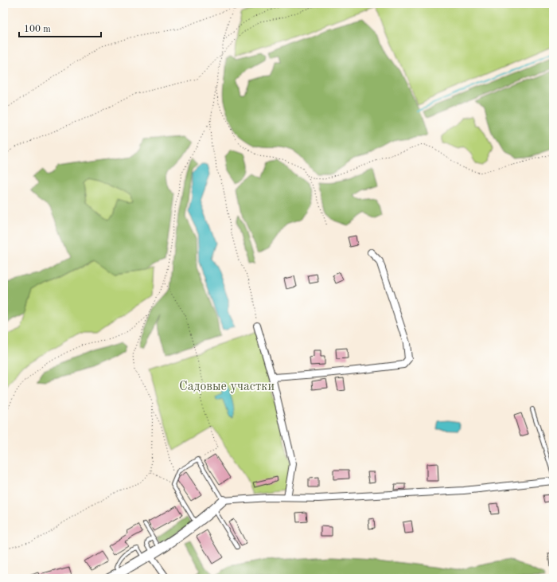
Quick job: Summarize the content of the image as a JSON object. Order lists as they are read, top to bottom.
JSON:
{
  "parks": ["Садовые участки"],
  "scale_bar": "100 m"
}
